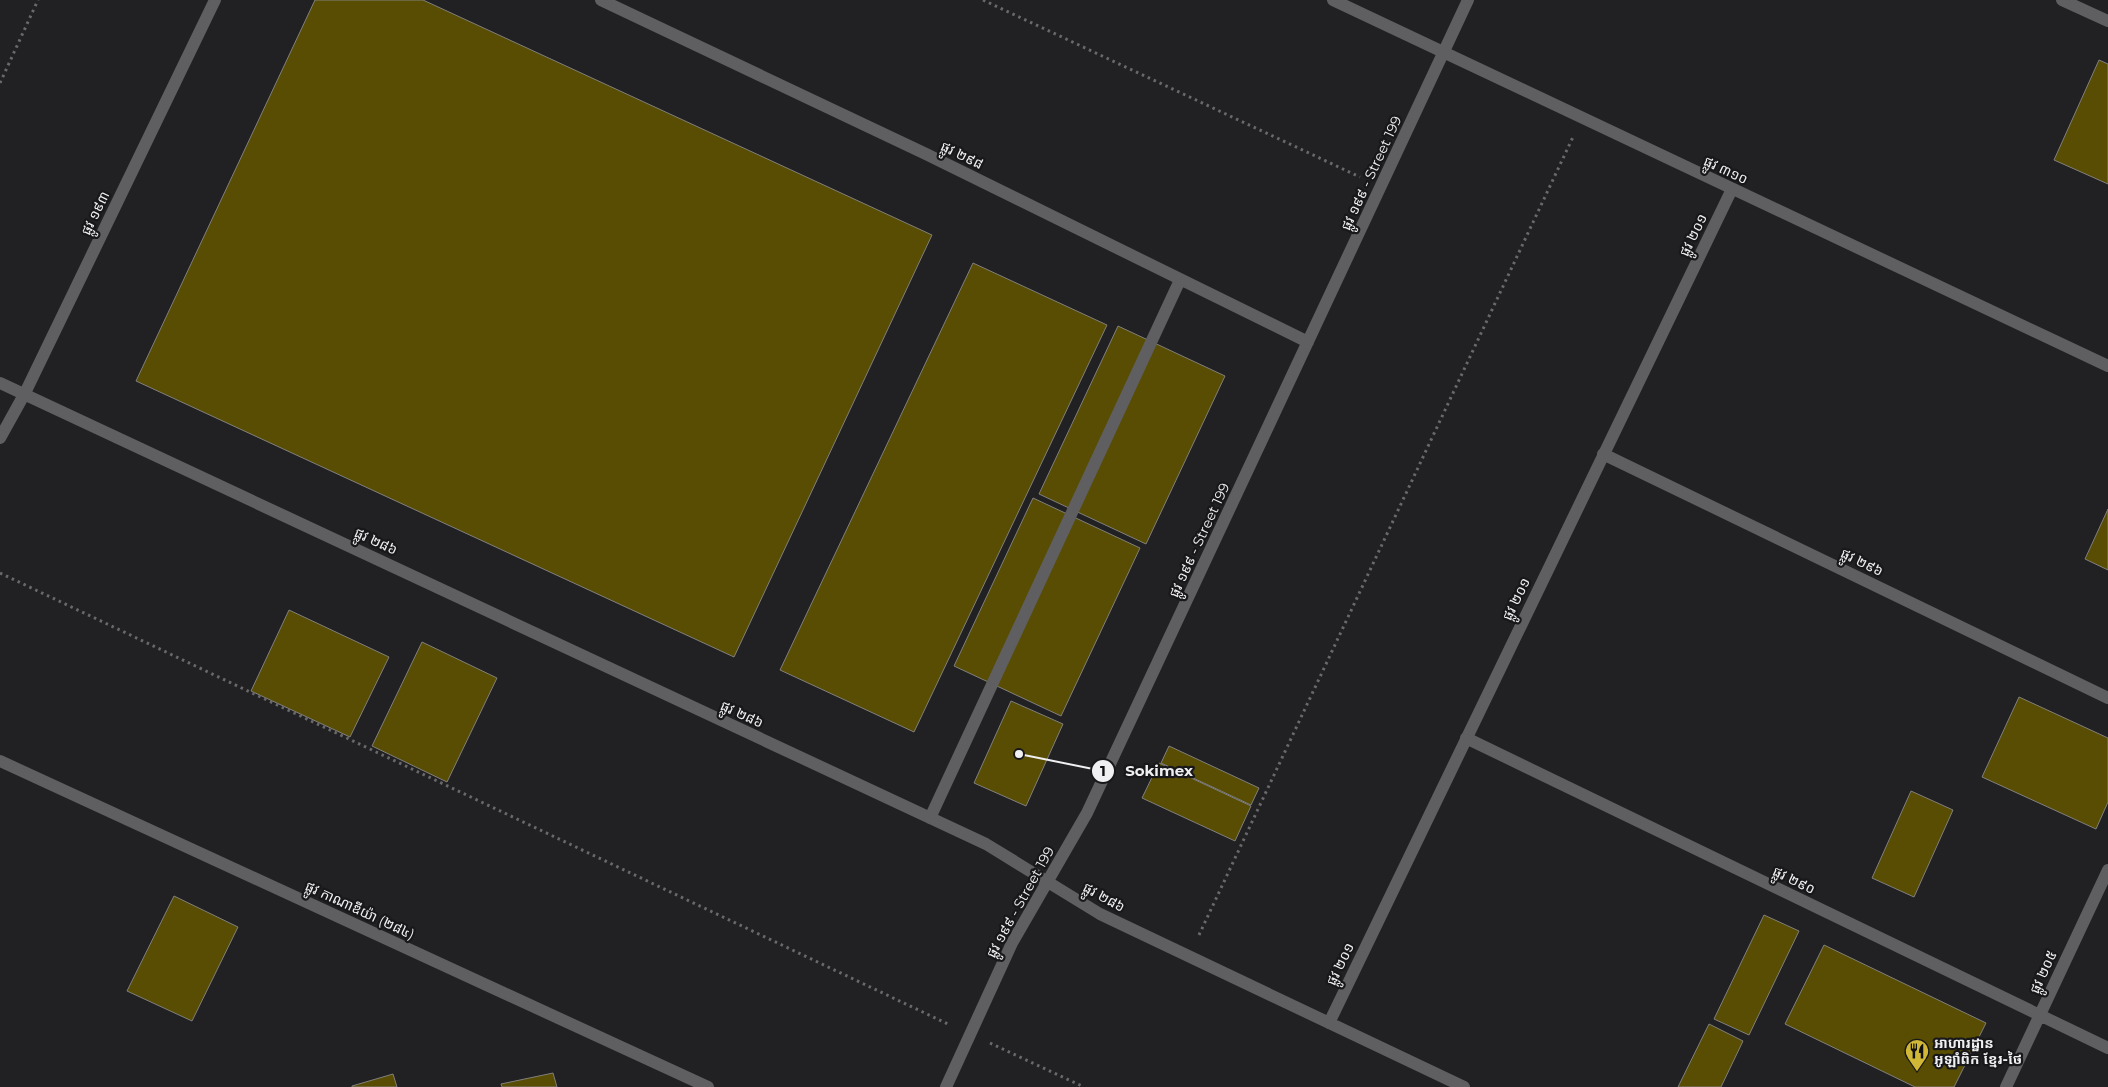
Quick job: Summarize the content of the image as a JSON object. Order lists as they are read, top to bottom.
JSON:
{
  "streets": {
    "street": [
      "ផ្លូវ ២៩៨",
      "ផ្លូវ ៣១០",
      "ផ្លូវ ១៩៩ - Street 199",
      "ផ្លូវ ១៩៣",
      "ផ្លូវ ២០១",
      "ផ្លូវ ២៨៦",
      "ផ្លូវ ២៩៦",
      "ផ្លូវ ២៩០",
      "ផ្លូវ កាណាឌីយ៉ា (២៨៤)",
      "ផ្លូវ ២០៥"
    ]
  },
  "crossings": [
    ["ផ្លូវ ២៩៨", "ផ្លូវ ១៩៩ - Street 199"],
    ["ផ្លូវ ៣១០", "ផ្លូវ ១៩៩ - Street 199"],
    ["ផ្លូវ ៣១០", "ផ្លូវ ២០១"],
    ["ផ្លូវ ១៩៩ - Street 199", "ផ្លូវ ២៨៦"],
    ["ផ្លូវ ១៩៣", "ផ្លូវ ២៨៦"],
    ["ផ្លូវ ២០១", "ផ្លូវ ២៨៦"],
    ["ផ្លូវ ២០១", "ផ្លូវ ២៩៦"],
    ["ផ្លូវ ២០១", "ផ្លូវ ២៩០"],
    ["ផ្លូវ ២៩០", "ផ្លូវ ២០៥"]
  ],
  "places": {
    "other": ["Sokimex"],
    "restaurant": ["អាហារដ្ឋាន អូឡាំពិក ខ្មែរ-ថៃ"]
  }
}
